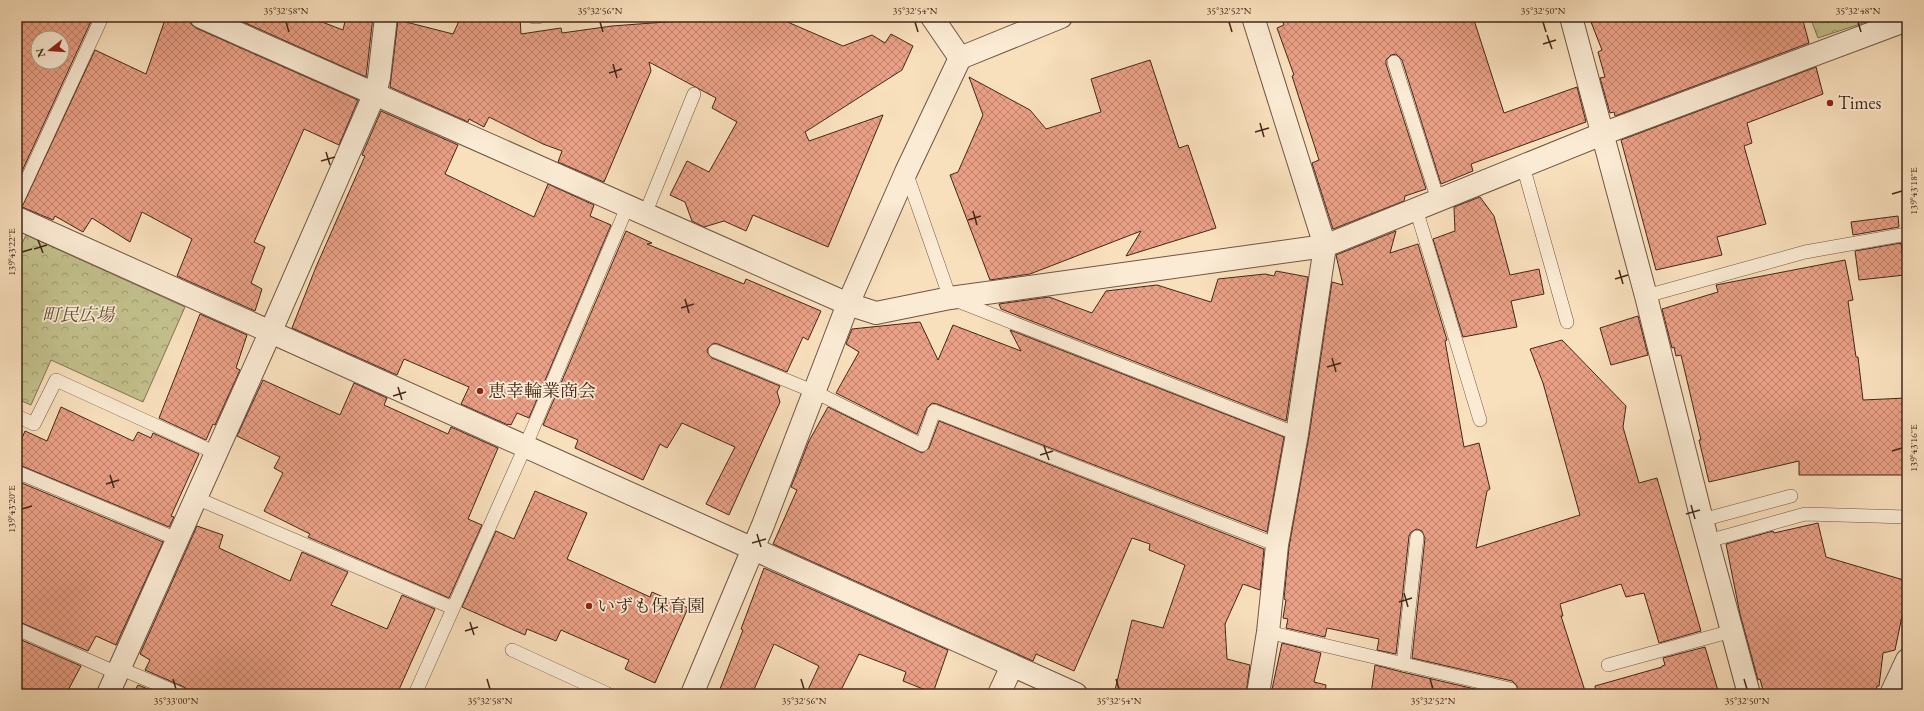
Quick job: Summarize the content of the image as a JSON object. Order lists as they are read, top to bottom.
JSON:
{
  "parks": ["町民広場"],
  "places": ["Times", "恵幸輪業商会", "いずも保育園"],
  "north": "left",
  "coordinates": [
    "35°32'58\"N",
    "35°32'56\"N",
    "35°32'54\"N",
    "35°32'52\"N",
    "35°32'50\"N",
    "35°32'48\"N",
    "139°43'18\"E",
    "139°43'22\"E",
    "139°43'16\"E",
    "139°43'20\"E",
    "35°33'00\"N"
  ]
}
